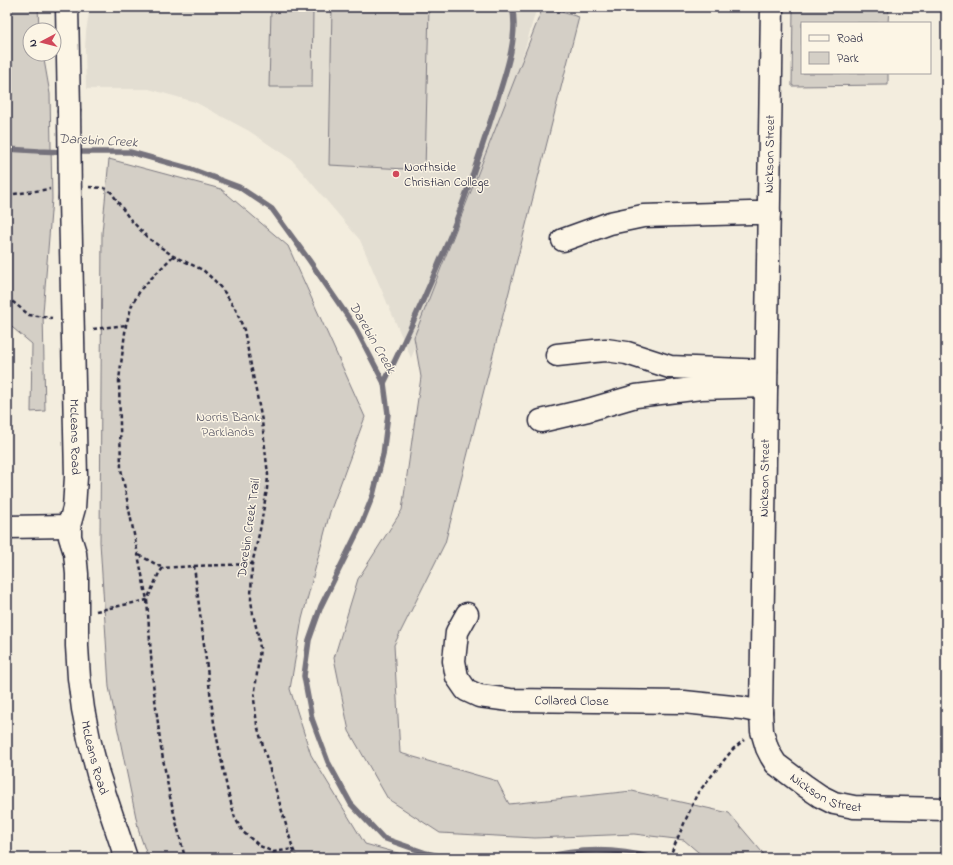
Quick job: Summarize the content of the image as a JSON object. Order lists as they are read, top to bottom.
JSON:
{
  "streets": {
    "street": ["Nickson Street", "McLeans Road", "Collared Close"],
    "path": ["Darebin Creek Trail"]
  },
  "crossings": [
    ["Nickson Street", "Collared Close"],
    ["McLeans Road", "Darebin Creek Trail"]
  ],
  "water": ["Darebin Creek"],
  "parks": ["Norris Bank Parklands"],
  "places": ["Northside Christian College"],
  "legend": ["Road", "Park"],
  "north": "left"
}
